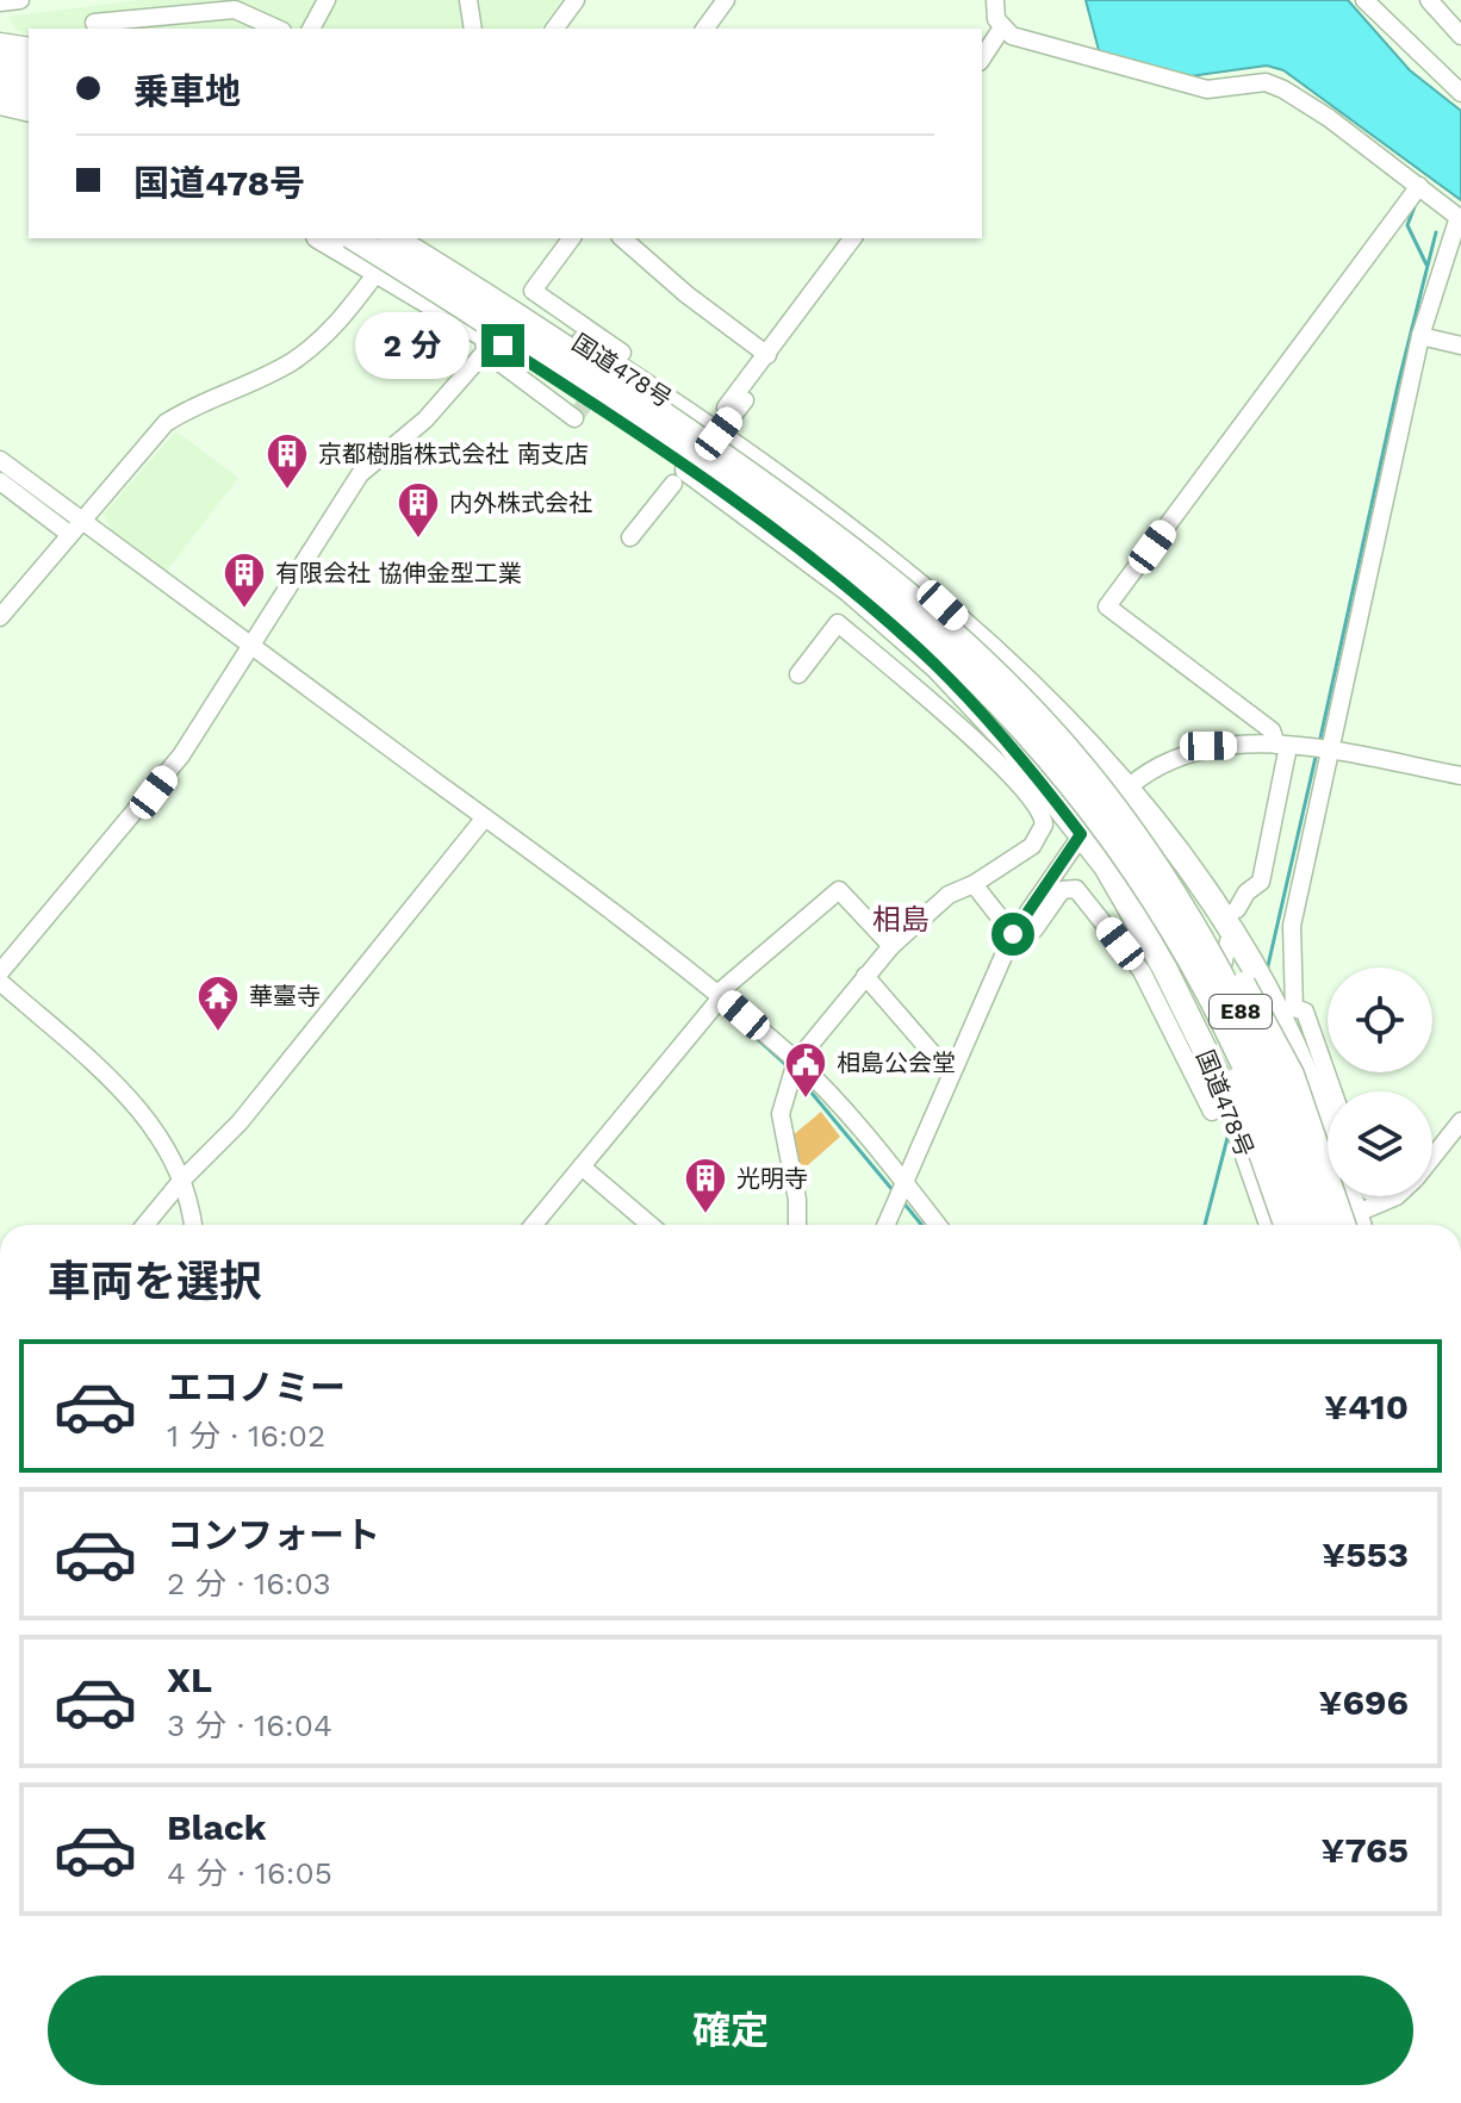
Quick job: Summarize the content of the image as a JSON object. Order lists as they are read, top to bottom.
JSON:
{
  "streets": {
    "highway": ["国道478号", "E88"]
  },
  "crossings": [
    ["国道478号", "E88"]
  ],
  "districts": ["相島"],
  "places": {
    "building": [
      "京都樹脂株式会社 南支店",
      "内外株式会社",
      "有限会社 協伸金型工業",
      "光明寺"
    ],
    "temple": ["華臺寺"],
    "public building": ["相島公会堂"]
  },
  "page": {
    "banner": ["乗車地", "国道478号"],
    "bubble": "2 分",
    "heading": "車両を選択",
    "list": [
      {
        "name": "エコノミー",
        "note": "1 分 · 16:02",
        "value": "¥410"
      },
      {
        "name": "コンフォート",
        "note": "2 分 · 16:03",
        "value": "¥553"
      },
      {
        "name": "XL",
        "note": "3 分 · 16:04",
        "value": "¥696"
      },
      {
        "name": "Black",
        "note": "4 分 · 16:05",
        "value": "¥765"
      }
    ],
    "buttons": "確定"
  }
}
